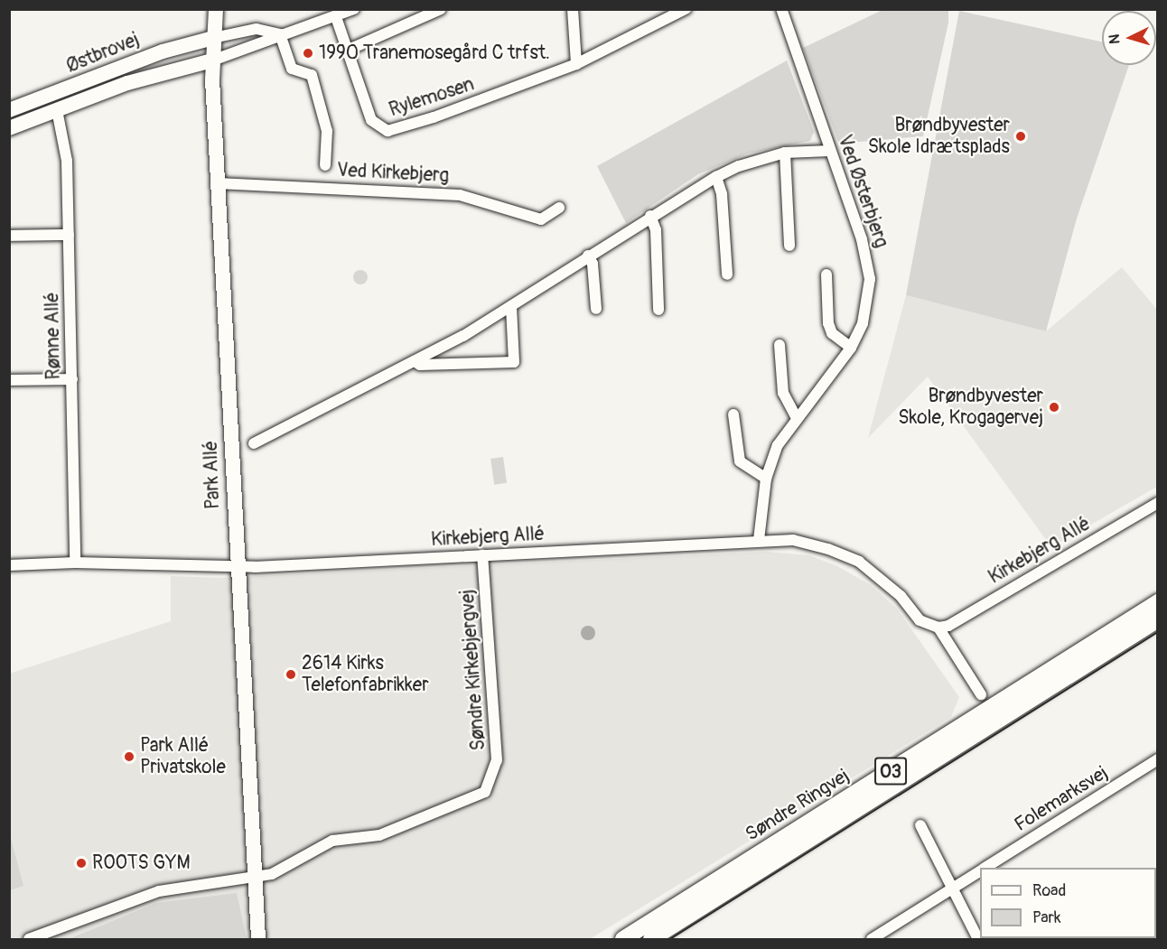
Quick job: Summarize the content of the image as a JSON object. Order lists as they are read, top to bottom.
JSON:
{
  "streets": {
    "main road": ["O3", "Søndre Ringvej"],
    "street": [
      "Østbrovej",
      "Rylemosen",
      "Ved Kirkebjerg",
      "Ved Østerbjerg",
      "Rønne Allé",
      "Park Allé",
      "Kirkebjerg Allé",
      "Søndre Kirkebjergvej",
      "Folemarksvej"
    ]
  },
  "crossings": [
    ["Østbrovej", "Rønne Allé"],
    ["Østbrovej", "Park Allé"],
    ["Ved Kirkebjerg", "Park Allé"],
    ["Ved Østerbjerg", "Kirkebjerg Allé"],
    ["Rønne Allé", "Kirkebjerg Allé"],
    ["Park Allé", "Kirkebjerg Allé"],
    ["Park Allé", "Søndre Kirkebjergvej"],
    ["Kirkebjerg Allé", "Søndre Kirkebjergvej"]
  ],
  "places": [
    "1990 Tranemosegård C trfst.",
    "Brøndbyvester Skole Idrætsplads",
    "Brøndbyvester Skole, Krogagervej",
    "2614 Kirks Telefonfabrikker",
    "Park Allé Privatskole",
    "ROOTS GYM"
  ],
  "legend": ["Road", "Park"],
  "north": "left"
}
